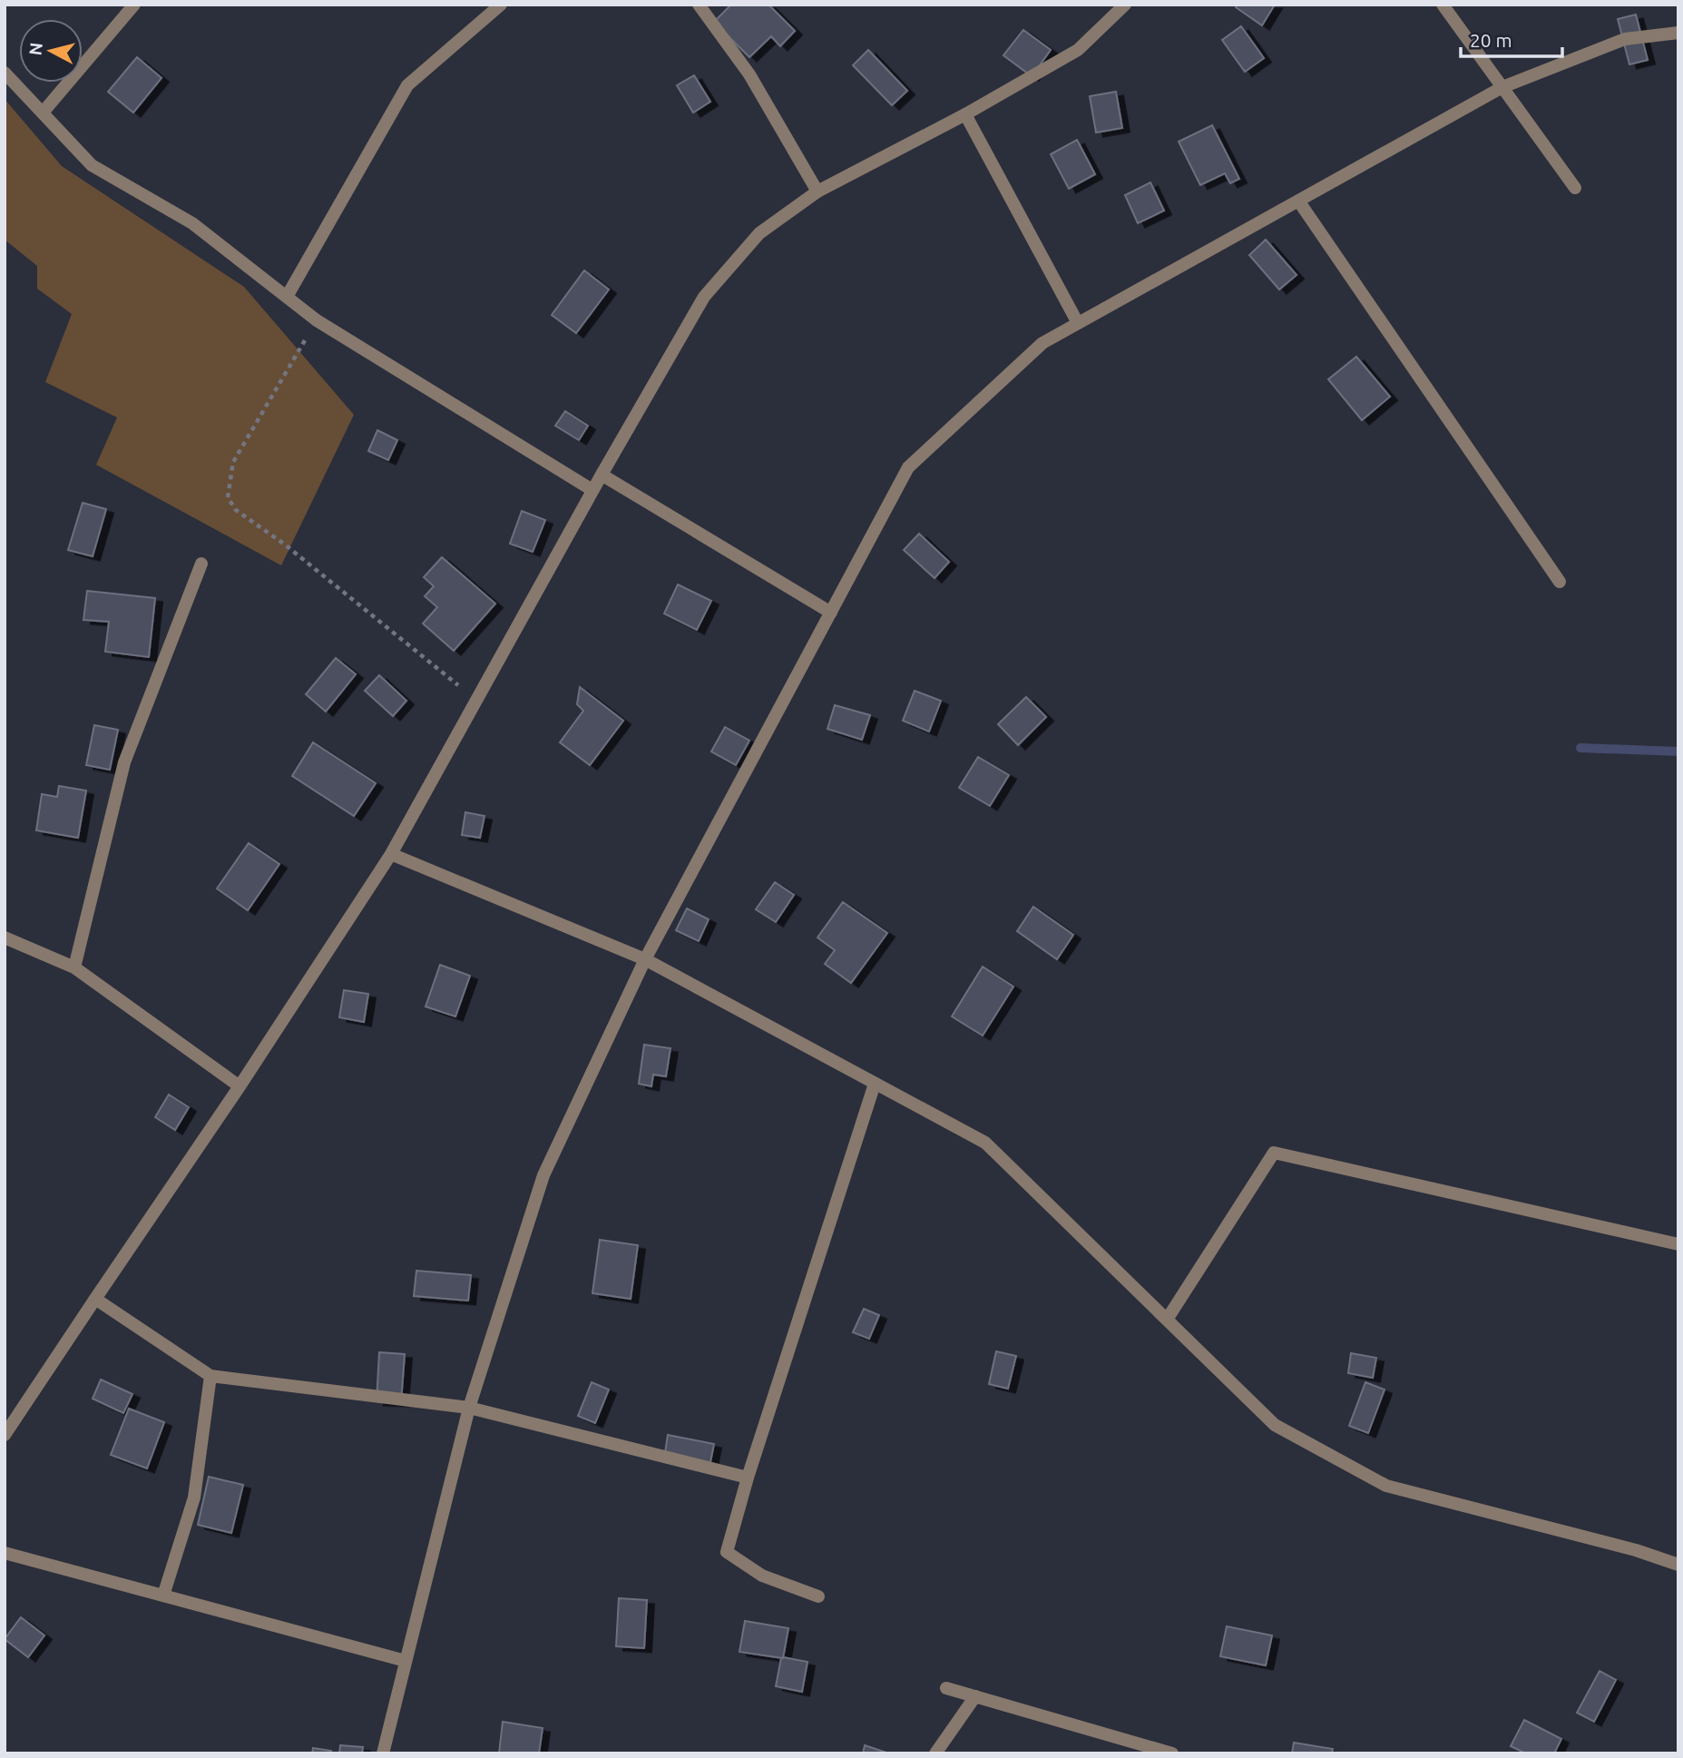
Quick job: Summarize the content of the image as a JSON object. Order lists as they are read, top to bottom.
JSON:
{
  "scale_bar": "20 m",
  "north": "left"
}
